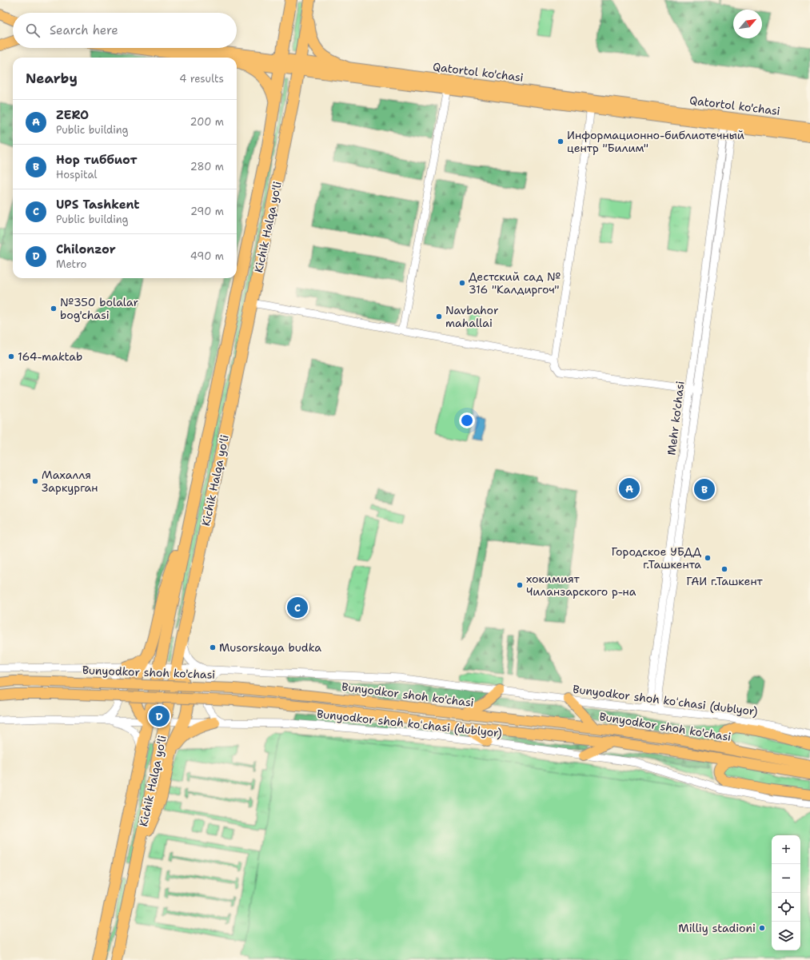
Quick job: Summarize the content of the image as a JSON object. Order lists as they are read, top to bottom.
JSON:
{
  "streets": {
    "highway": ["Kichik Halqa yo'li"],
    "main road": ["Qatortol ko'chasi", "Bunyodkor shoh ko'chasi"],
    "street": ["Mehr ko'chasi", "Bunyodkor shoh koʻchasi (dublyor)"]
  },
  "crossings": [
    ["Qatortol ko'chasi", "Kichik Halqa yo'li"],
    ["Qatortol ko'chasi", "Mehr ko'chasi"],
    ["Kichik Halqa yo'li", "Bunyodkor shoh koʻchasi (dublyor)"]
  ],
  "places": [
    "Информационно-библиотечный центр \"Билим\"",
    "Дестский сад № 316 \"Калдиргоч\"",
    "№350 bolalar bog'chasi",
    "Navbahor mahallai",
    "164-maktab",
    "Махалля Заркурган",
    "Городское УБДД г.Ташкента",
    "ГАИ г.Ташкент",
    "хокимият Чиланзарского р-на",
    "Musorskaya budka",
    "Milliy stadioni"
  ],
  "north": "top right",
  "page": {
    "search": "Search here",
    "heading": ["Nearby", "4 results"],
    "list": [
      {
        "mark": "A",
        "name": "ZERO",
        "note": "Public building",
        "value": "200 m"
      },
      {
        "mark": "B",
        "name": "Нор тиббиот",
        "note": "Hospital",
        "value": "280 m"
      },
      {
        "mark": "C",
        "name": "UPS Tashkent",
        "note": "Public building",
        "value": "290 m"
      },
      {
        "mark": "D",
        "name": "Chilonzor",
        "note": "Metro",
        "value": "490 m"
      }
    ],
    "pins": [
      "A",
      "B",
      "C",
      "D"
    ],
    "map_buttons": ["+", "−"]
  }
}
